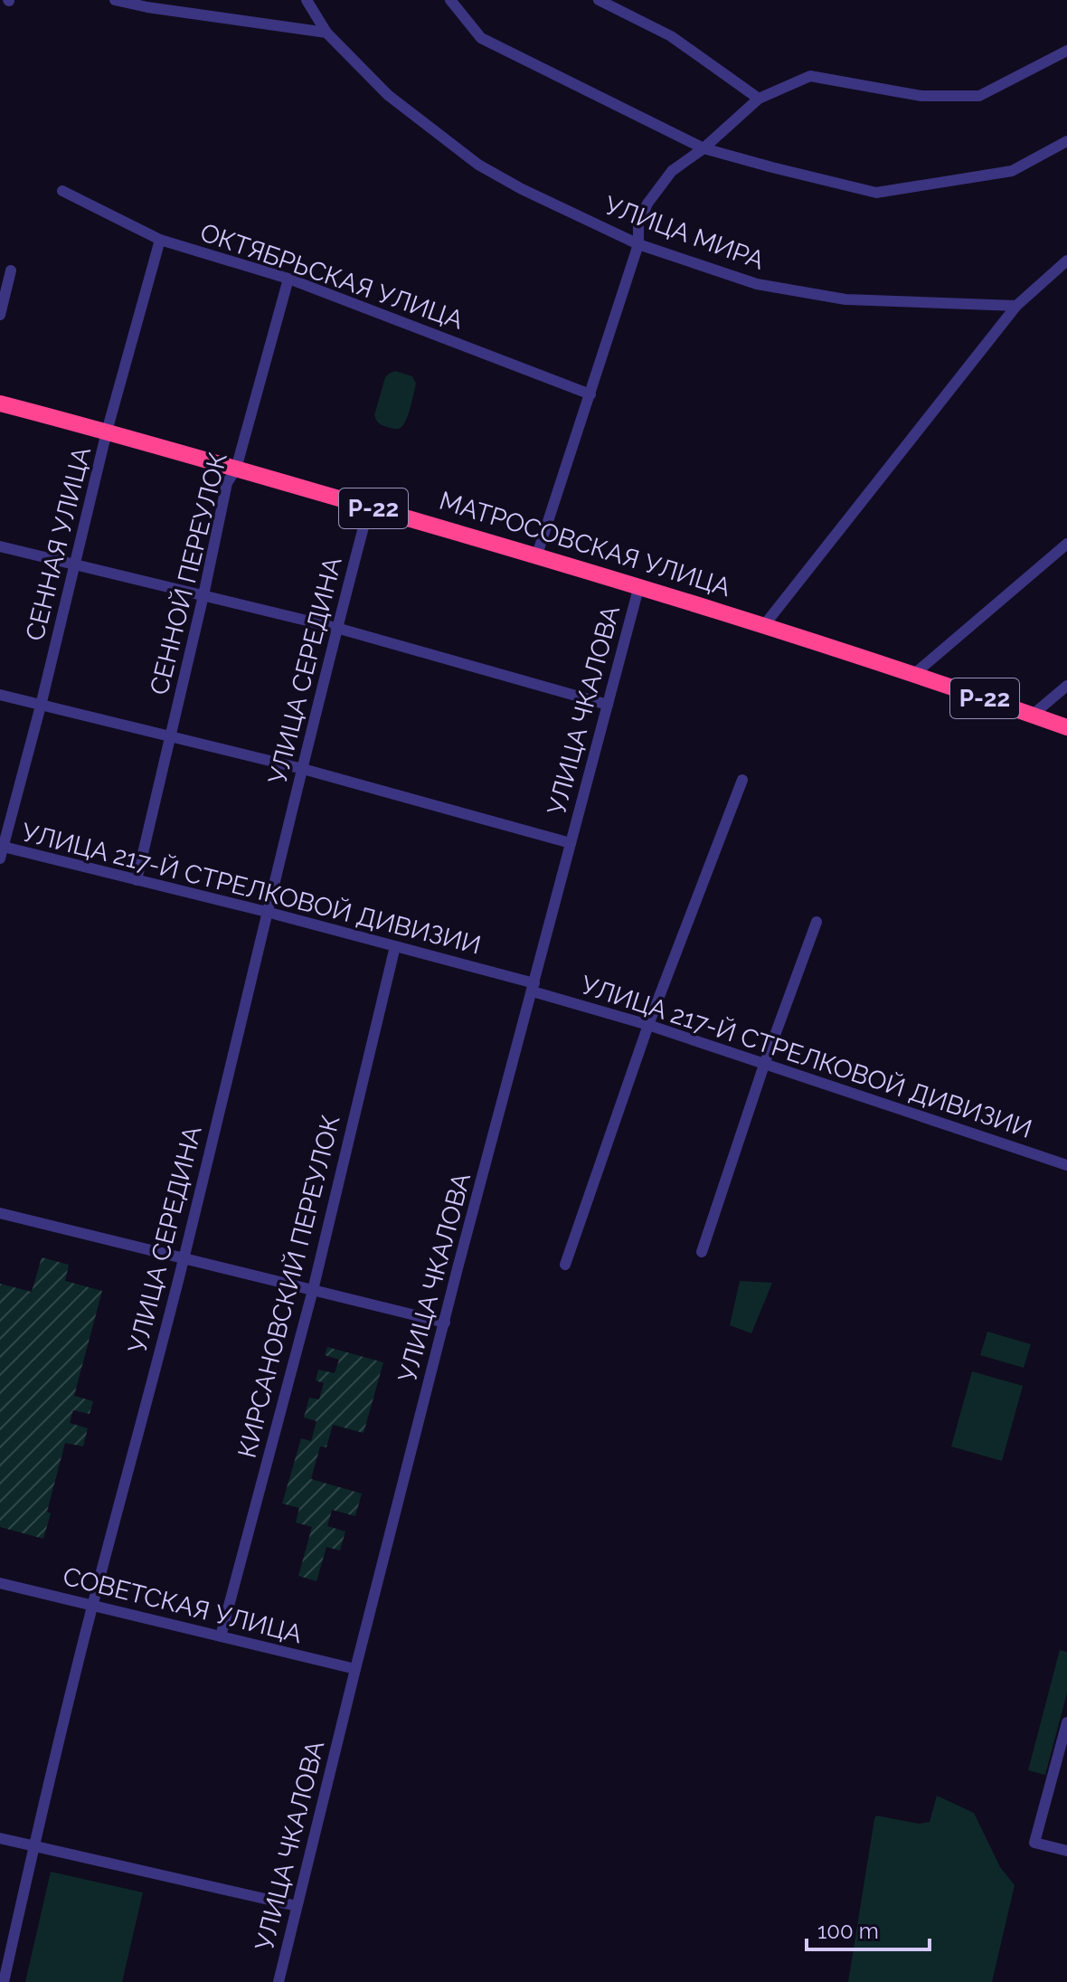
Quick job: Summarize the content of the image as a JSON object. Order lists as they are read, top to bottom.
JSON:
{
  "streets": {
    "highway": ["Р-22", "МАТРОСОВСКАЯ УЛИЦА"],
    "street": [
      "УЛИЦА МИРА",
      "ОКТЯБРЬСКАЯ УЛИЦА",
      "СЕННАЯ УЛИЦА",
      "СЕННОЙ ПЕРЕУЛОК",
      "УЛИЦА СЕРЕДИНА",
      "УЛИЦА ЧКАЛОВА",
      "УЛИЦА 217-Й СТРЕЛКОВОЙ ДИВИЗИИ",
      "КИРСАНОВСКИЙ ПЕРЕУЛОК",
      "СОВЕТСКАЯ УЛИЦА"
    ]
  },
  "crossings": [
    ["ОКТЯБРЬСКАЯ УЛИЦА", "СЕННАЯ УЛИЦА"],
    ["ОКТЯБРЬСКАЯ УЛИЦА", "СЕННОЙ ПЕРЕУЛОК"],
    ["СЕННАЯ УЛИЦА", "МАТРОСОВСКАЯ УЛИЦА"],
    ["СЕННАЯ УЛИЦА", "УЛИЦА 217-Й СТРЕЛКОВОЙ ДИВИЗИИ"],
    ["МАТРОСОВСКАЯ УЛИЦА", "СЕННОЙ ПЕРЕУЛОК"],
    ["МАТРОСОВСКАЯ УЛИЦА", "УЛИЦА СЕРЕДИНА"],
    ["МАТРОСОВСКАЯ УЛИЦА", "УЛИЦА ЧКАЛОВА"],
    ["СЕННОЙ ПЕРЕУЛОК", "УЛИЦА 217-Й СТРЕЛКОВОЙ ДИВИЗИИ"],
    ["УЛИЦА СЕРЕДИНА", "УЛИЦА 217-Й СТРЕЛКОВОЙ ДИВИЗИИ"],
    ["УЛИЦА СЕРЕДИНА", "СОВЕТСКАЯ УЛИЦА"],
    ["УЛИЦА ЧКАЛОВА", "УЛИЦА 217-Й СТРЕЛКОВОЙ ДИВИЗИИ"],
    ["УЛИЦА ЧКАЛОВА", "СОВЕТСКАЯ УЛИЦА"],
    ["УЛИЦА 217-Й СТРЕЛКОВОЙ ДИВИЗИИ", "КИРСАНОВСКИЙ ПЕРЕУЛОК"],
    ["КИРСАНОВСКИЙ ПЕРЕУЛОК", "СОВЕТСКАЯ УЛИЦА"]
  ],
  "scale_bar": "100 m"
}
